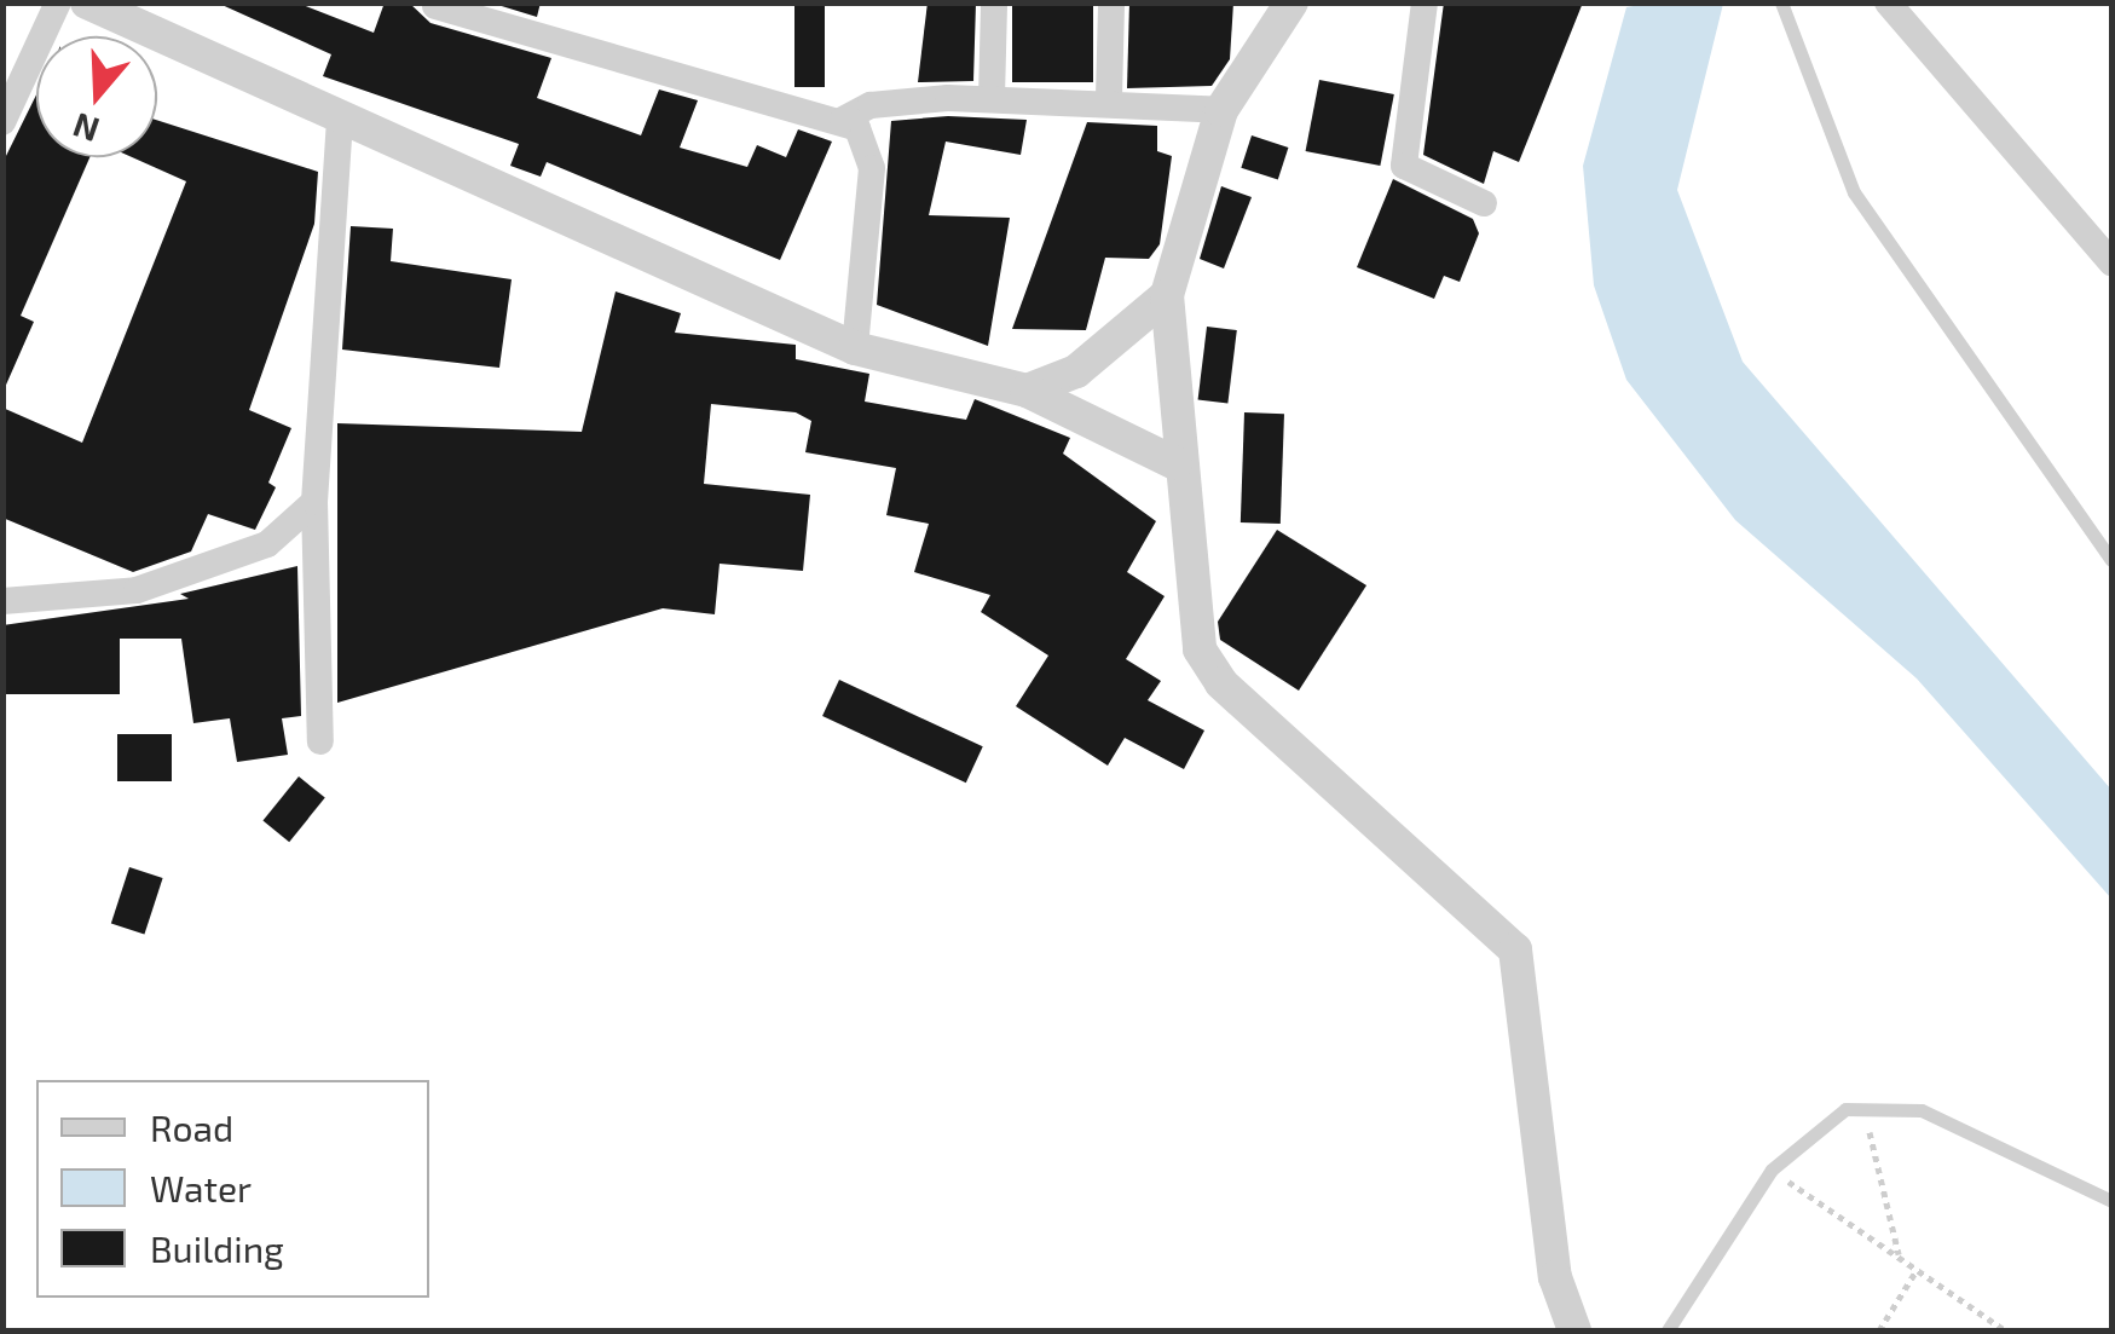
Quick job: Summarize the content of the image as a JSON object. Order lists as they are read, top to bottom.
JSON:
{
  "legend": ["Road", "Water", "Building"],
  "north": "bottom"
}
